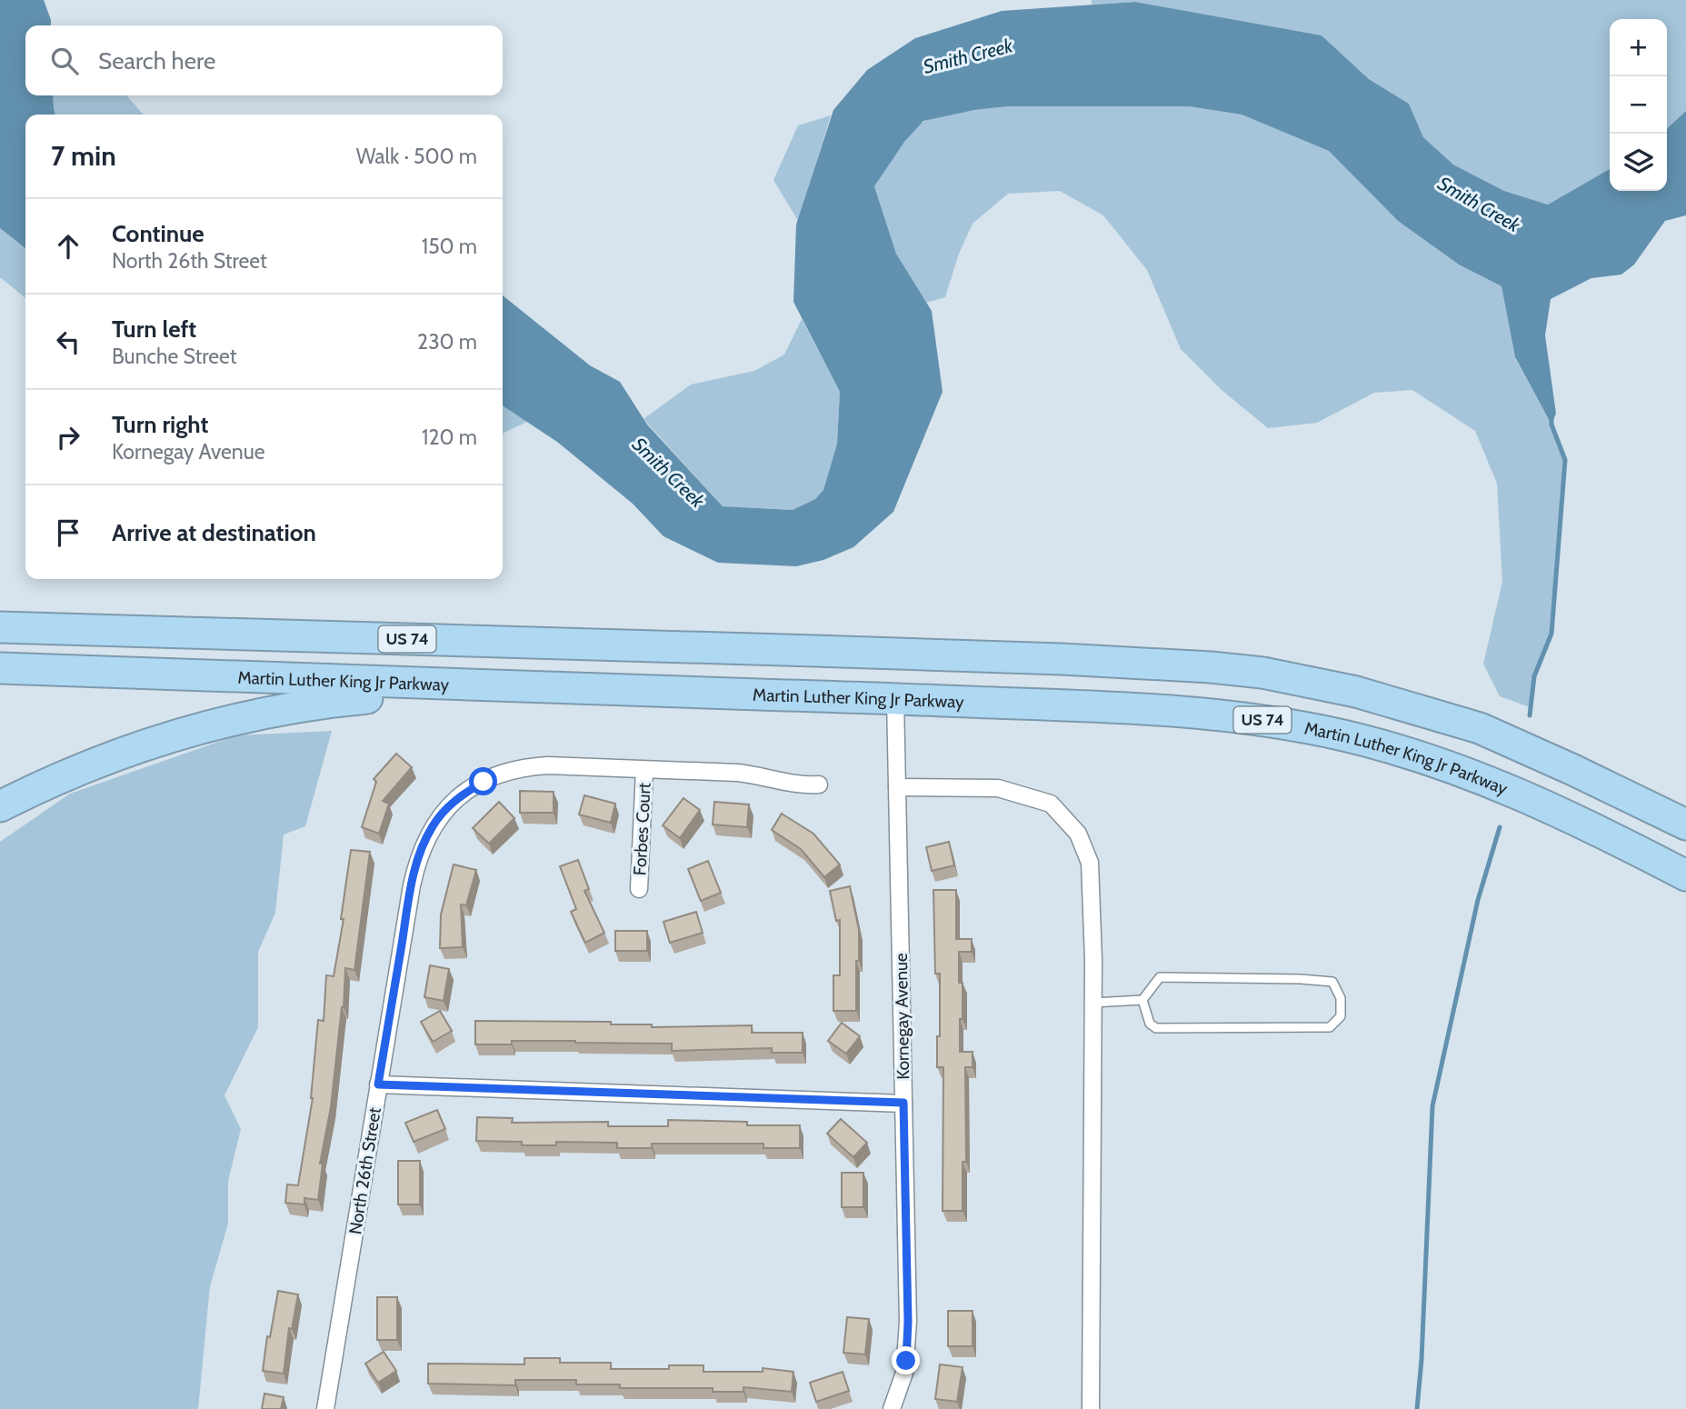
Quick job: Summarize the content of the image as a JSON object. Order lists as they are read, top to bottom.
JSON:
{
  "streets": {
    "highway": ["US 74", "Martin Luther King Jr Parkway"],
    "street": ["Forbes Court", "Kornegay Avenue", "North 26th Street"]
  },
  "crossings": [
    ["Martin Luther King Jr Parkway", "Kornegay Avenue"],
    ["Forbes Court", "North 26th Street"]
  ],
  "water": ["Smith Creek"],
  "page": {
    "map_buttons": ["+", "−"],
    "search": "Search here",
    "heading": ["7 min", "Walk · 500 m"],
    "list": [
      ["Continue", "North 26th Street", "150 m"],
      ["Turn left", "Bunche Street", "230 m"],
      ["Turn right", "Kornegay Avenue", "120 m"],
      "Arrive at destination"
    ]
  }
}
